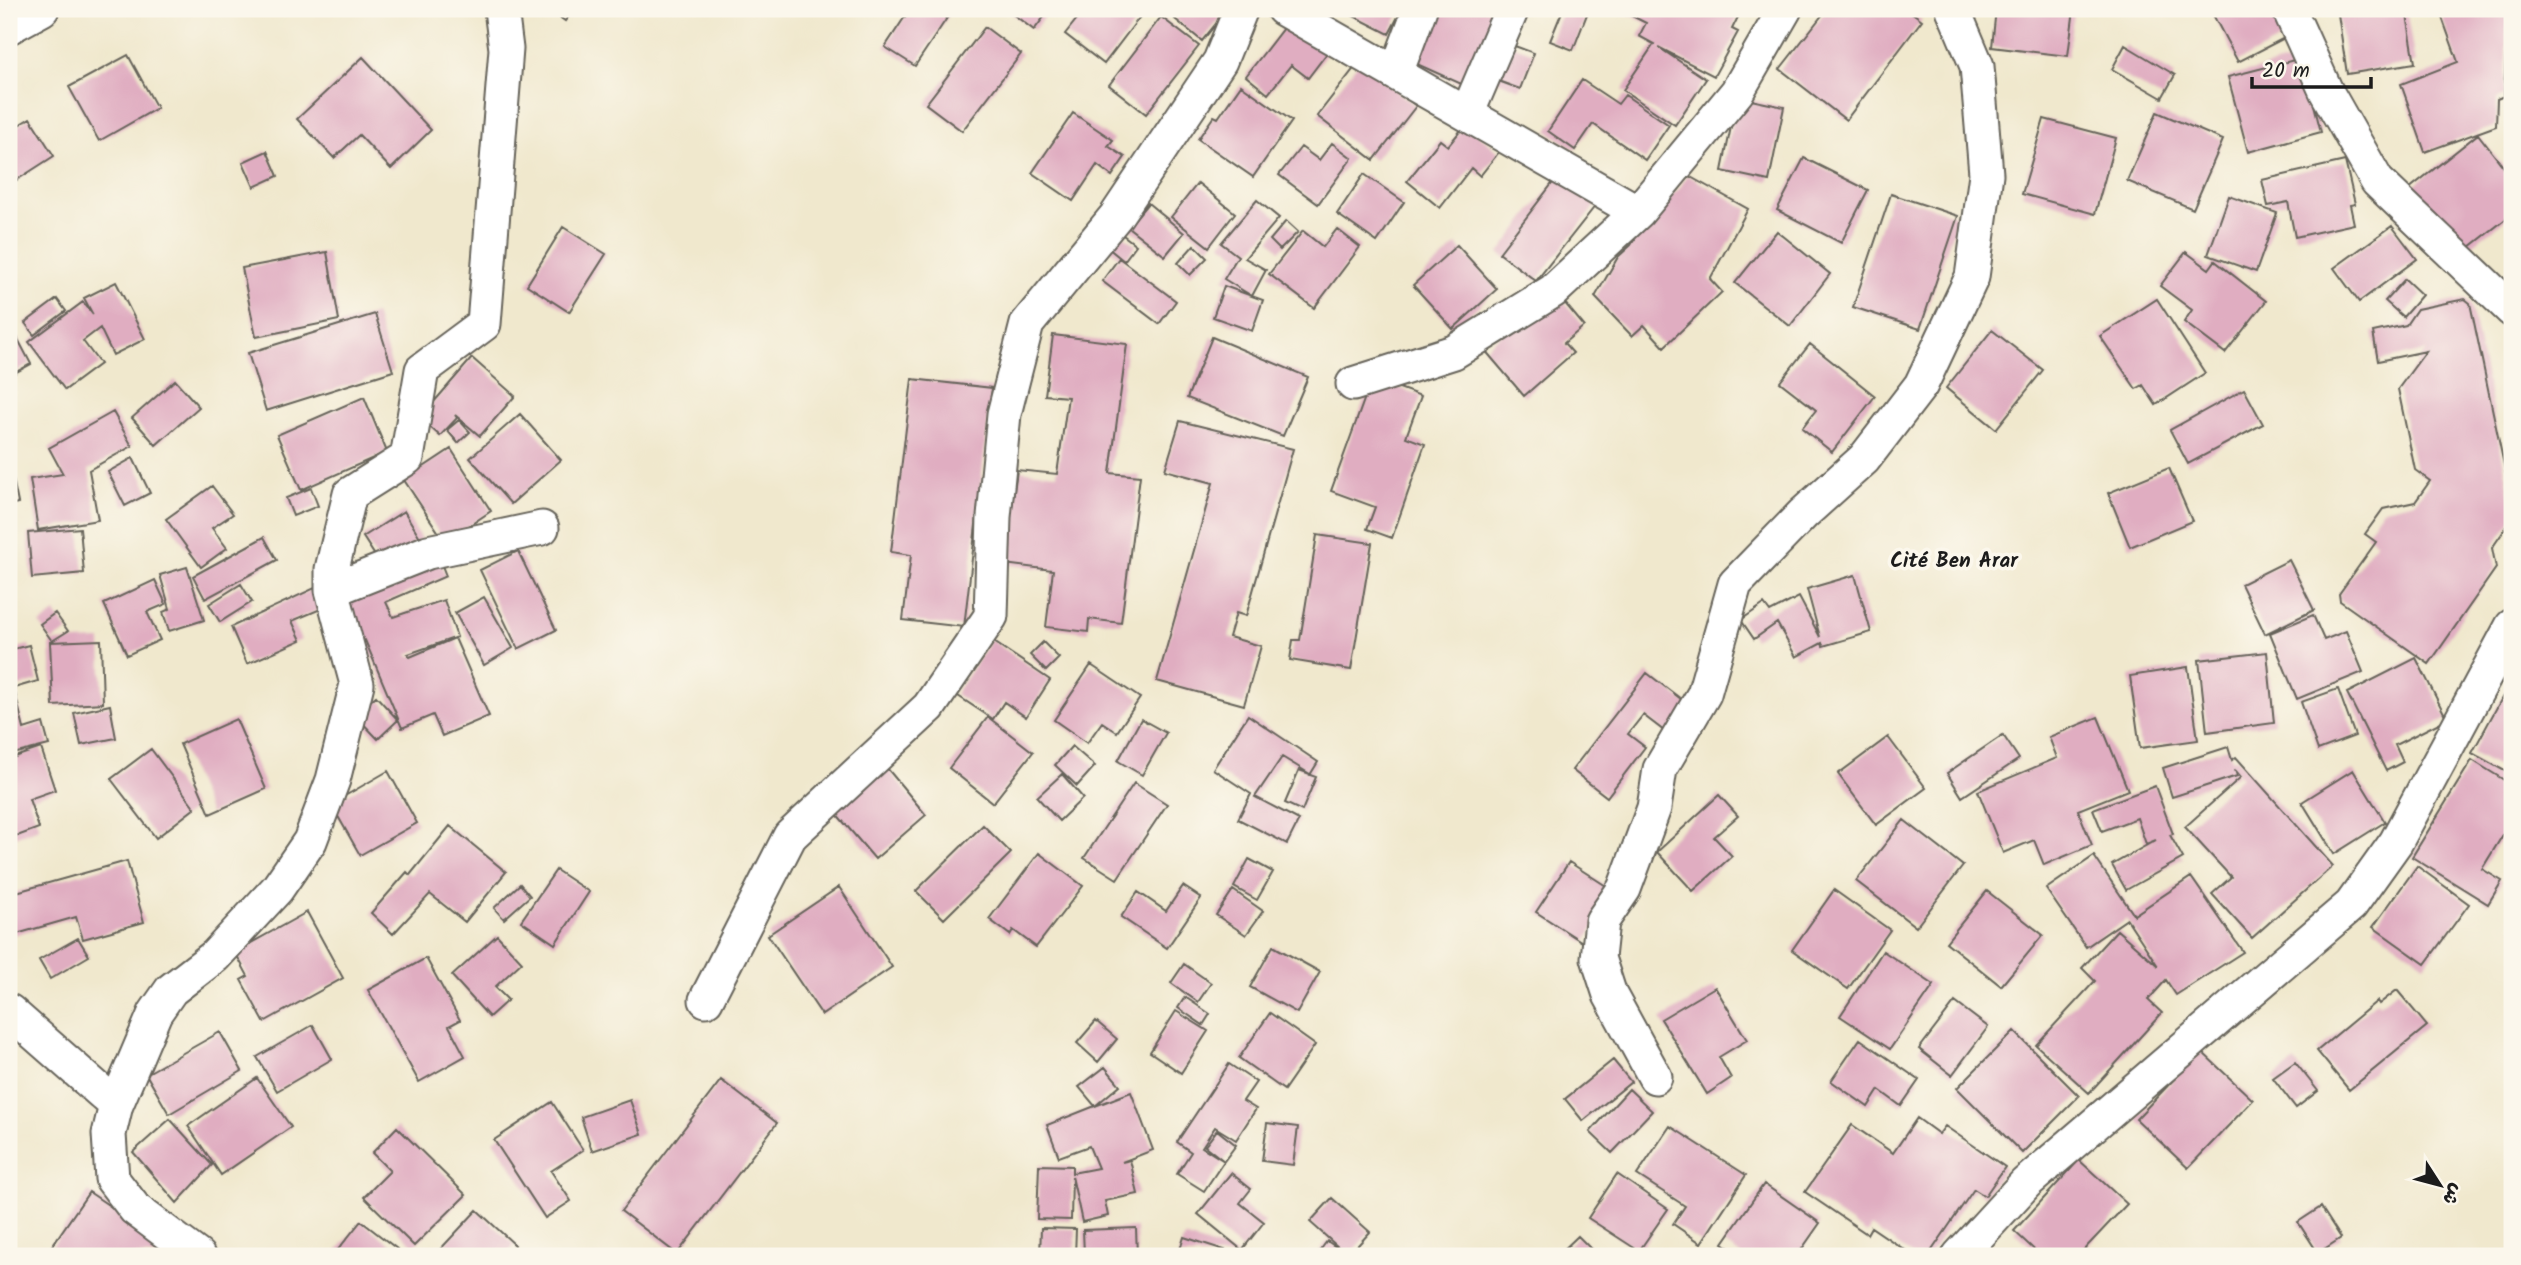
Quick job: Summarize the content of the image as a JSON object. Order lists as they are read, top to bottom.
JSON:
{
  "districts": ["Cité Ben Arar"],
  "scale_bar": "20 m",
  "north": "bottom right"
}
